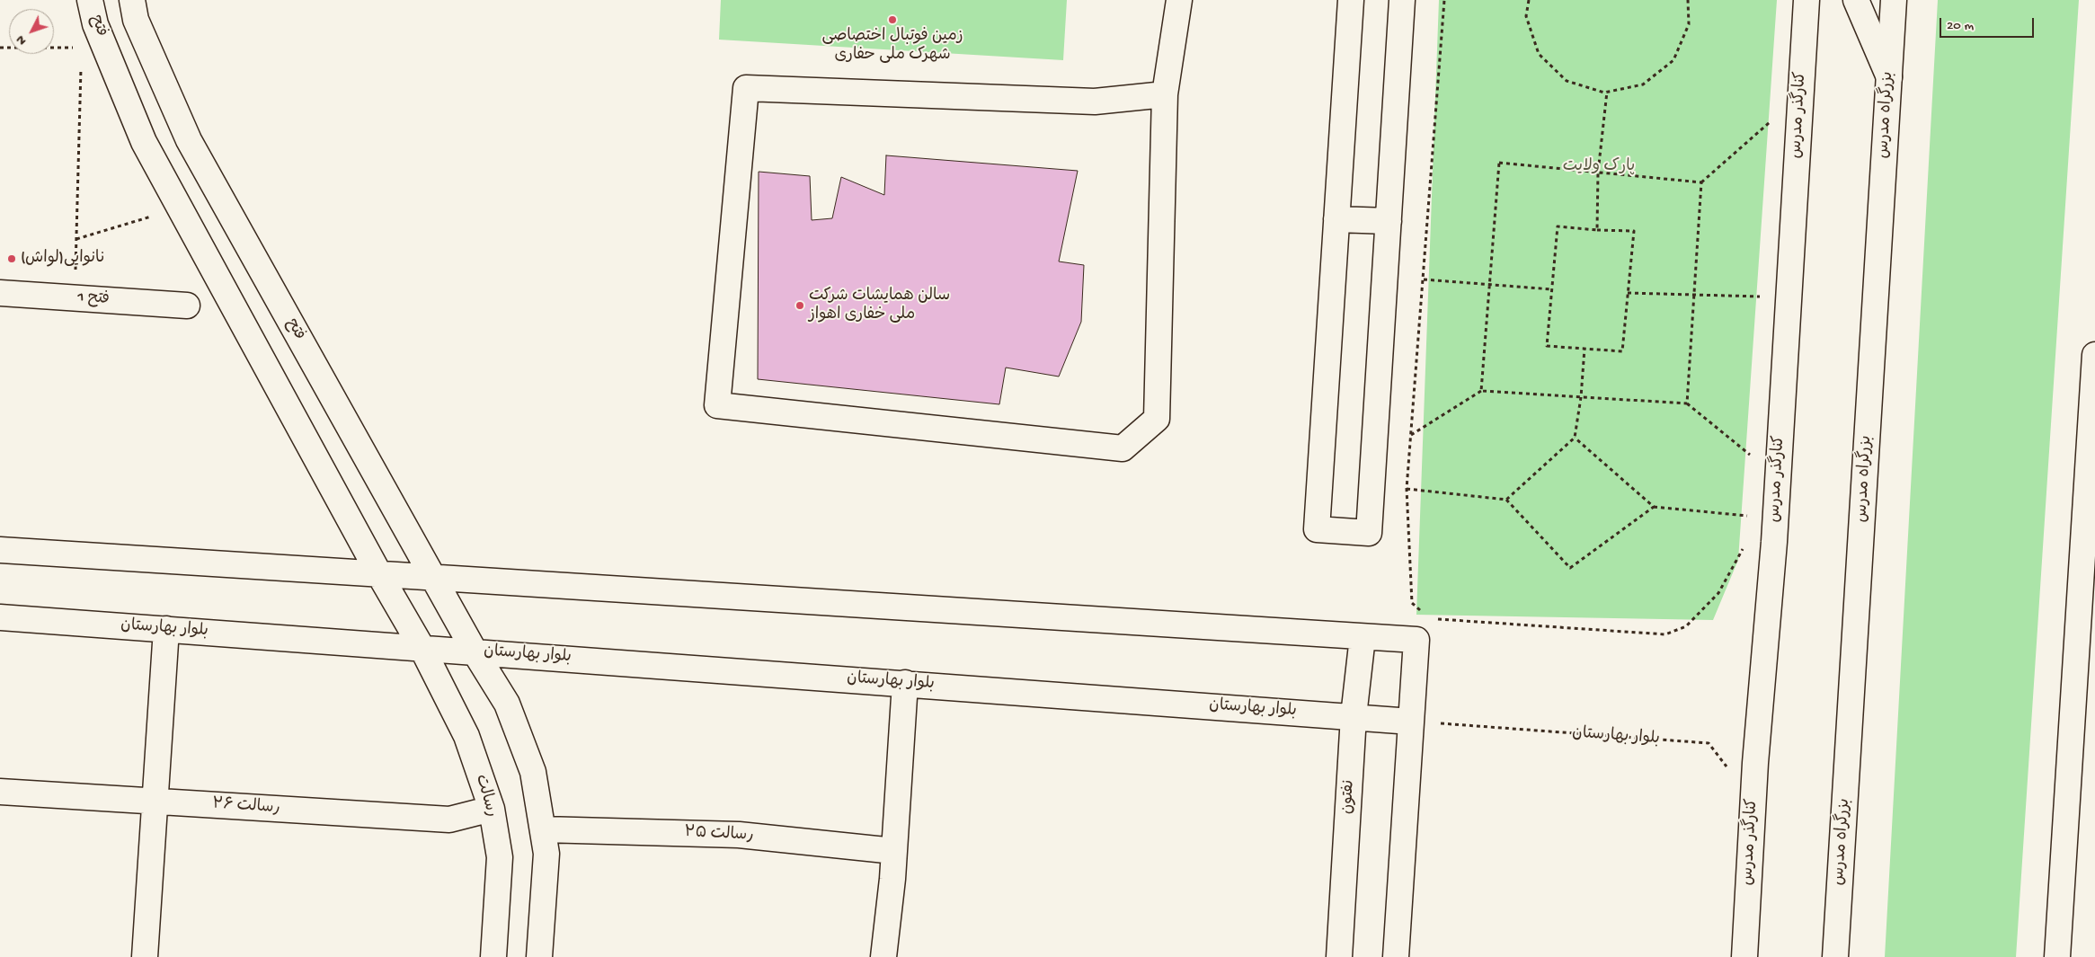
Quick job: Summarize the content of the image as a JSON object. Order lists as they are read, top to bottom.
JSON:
{
  "streets": {
    "main road": [
      "فتح",
      "کنارگذر مدرس",
      "بزرگراه مدرس",
      "فتح 1",
      "بلوار بهارستان",
      "رسالت",
      "نفتون",
      "رسالت ۲۶",
      "رسالت ۲۵"
    ]
  },
  "crossings": [
    ["فتح", "بلوار بهارستان"],
    ["فتح", "رسالت"],
    ["کنارگذر مدرس", "بلوار بهارستان"],
    ["بلوار بهارستان", "رسالت"],
    ["بلوار بهارستان", "نفتون"],
    ["رسالت", "رسالت ۲۶"]
  ],
  "parks": ["پارک ولایت"],
  "places": ["زمین فوتبال اختصاصی شهرک ملی حفاری", "نانوایى(لواش)", "سالن همایشات شرکت ملی خفاری اهواز"],
  "scale_bar": "20 m",
  "north": "bottom left"
}
